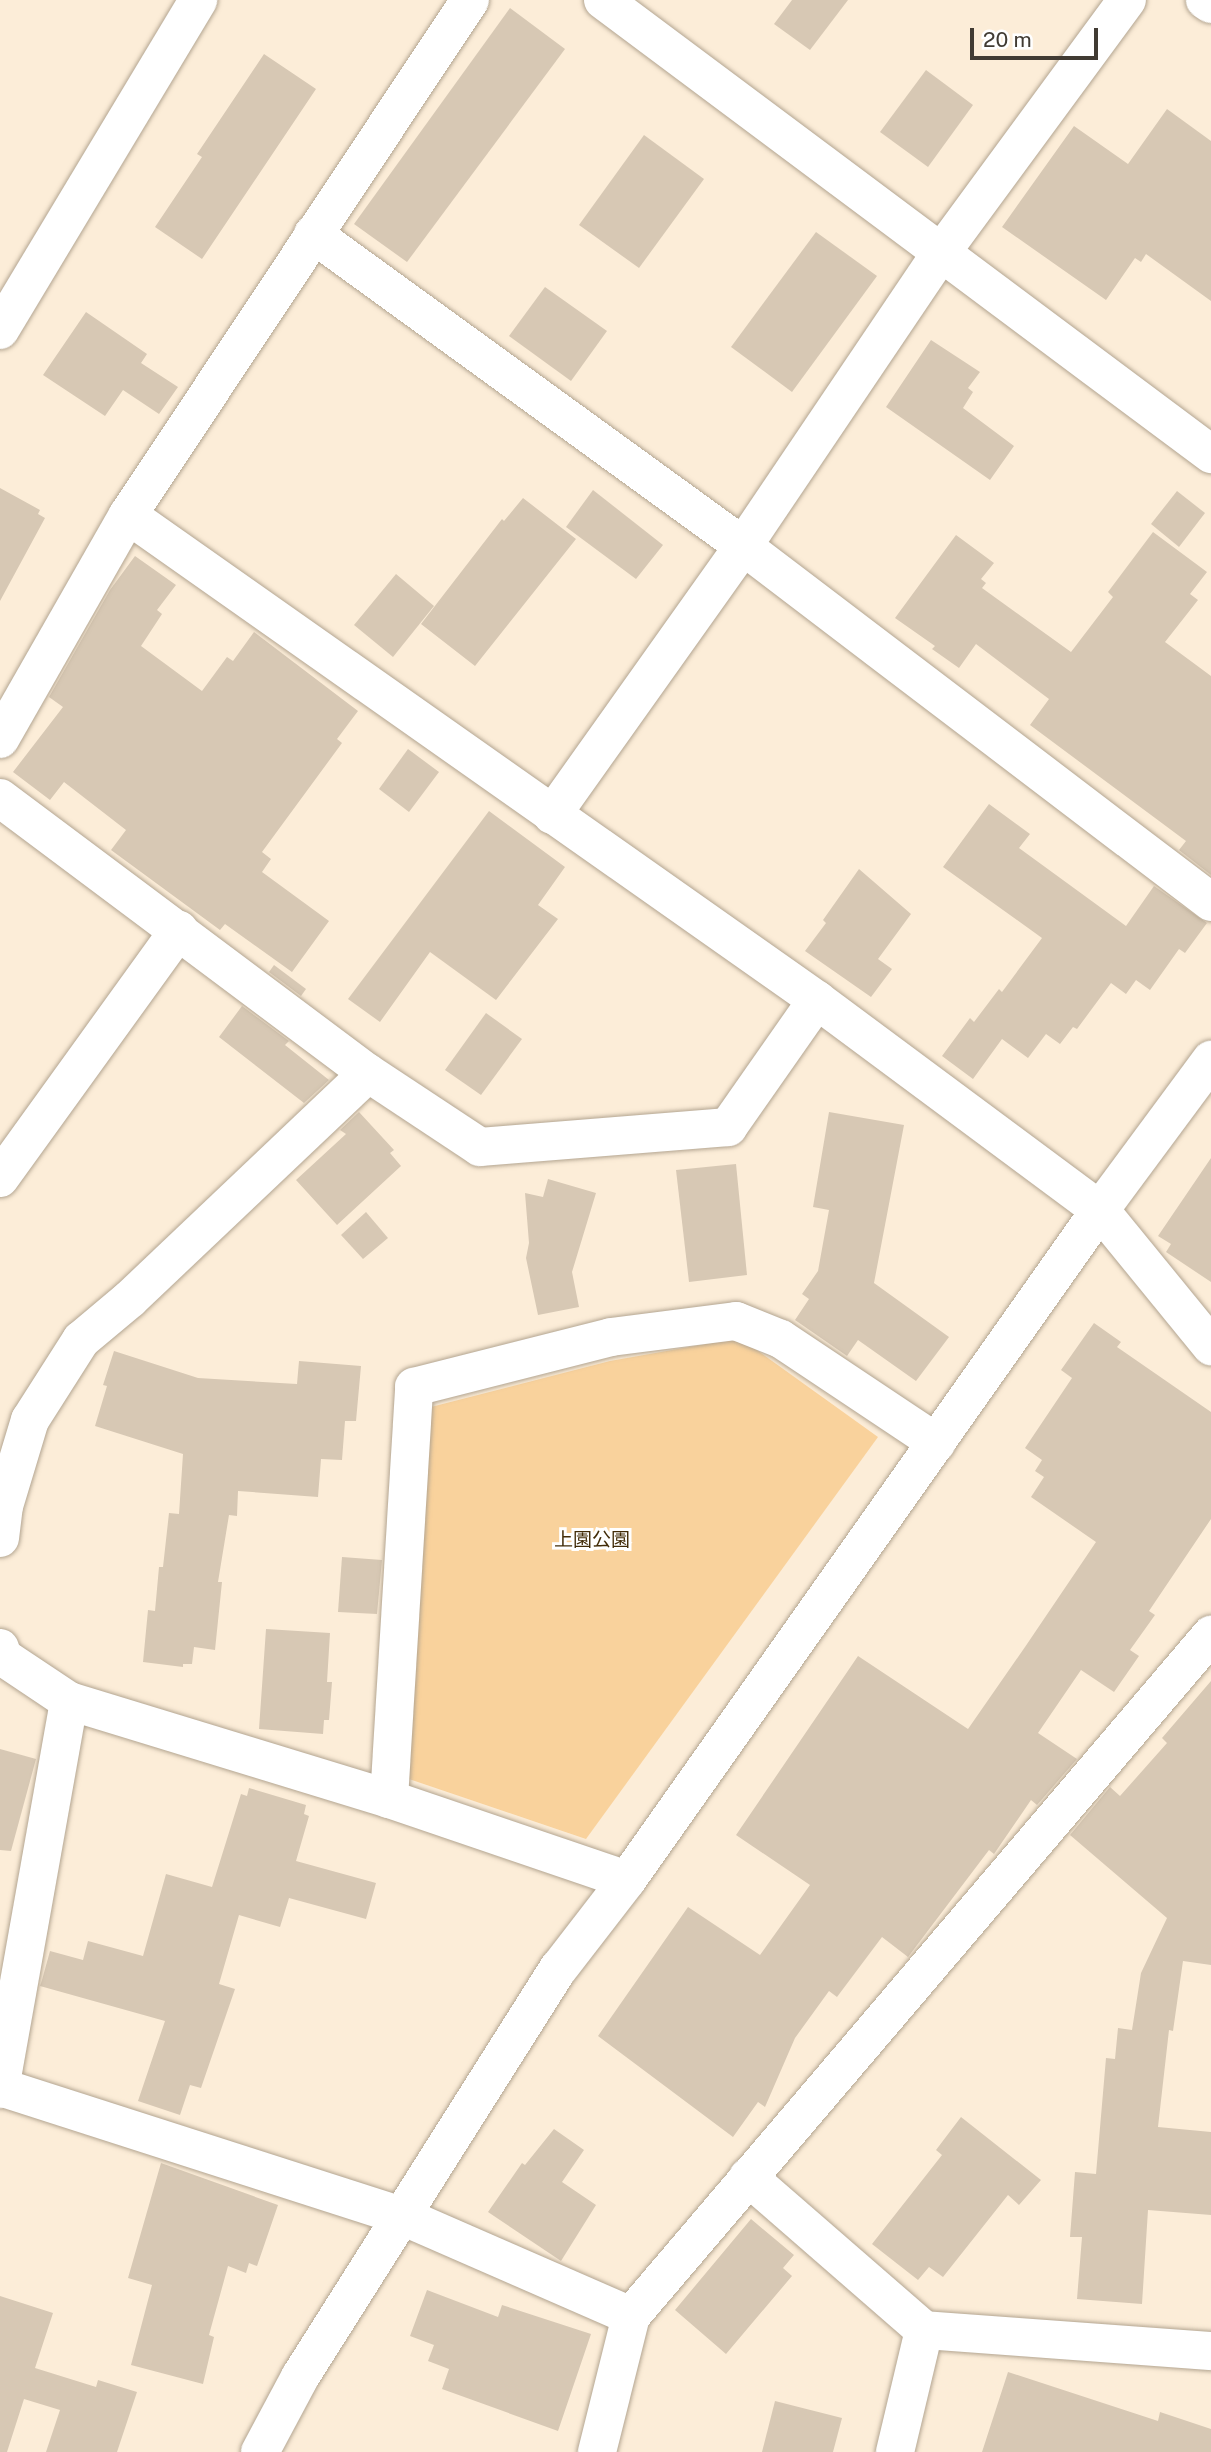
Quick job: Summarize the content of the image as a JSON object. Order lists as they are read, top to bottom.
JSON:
{
  "parks": ["上園公園"],
  "scale_bar": "20 m"
}
